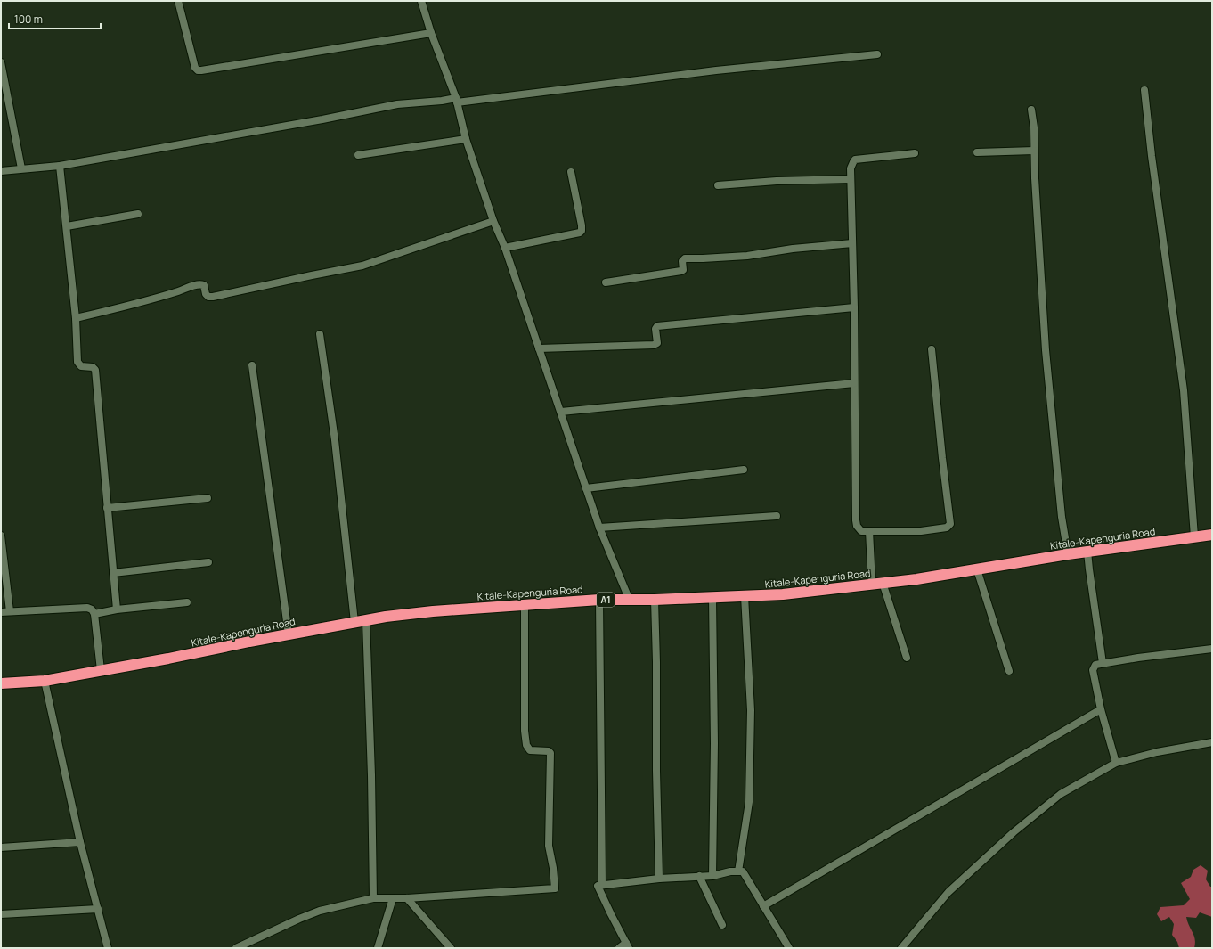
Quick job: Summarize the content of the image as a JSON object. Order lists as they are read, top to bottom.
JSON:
{
  "streets": {
    "highway": ["Kitale-Kapenguria Road", "A1"]
  },
  "scale_bar": "100 m"
}
